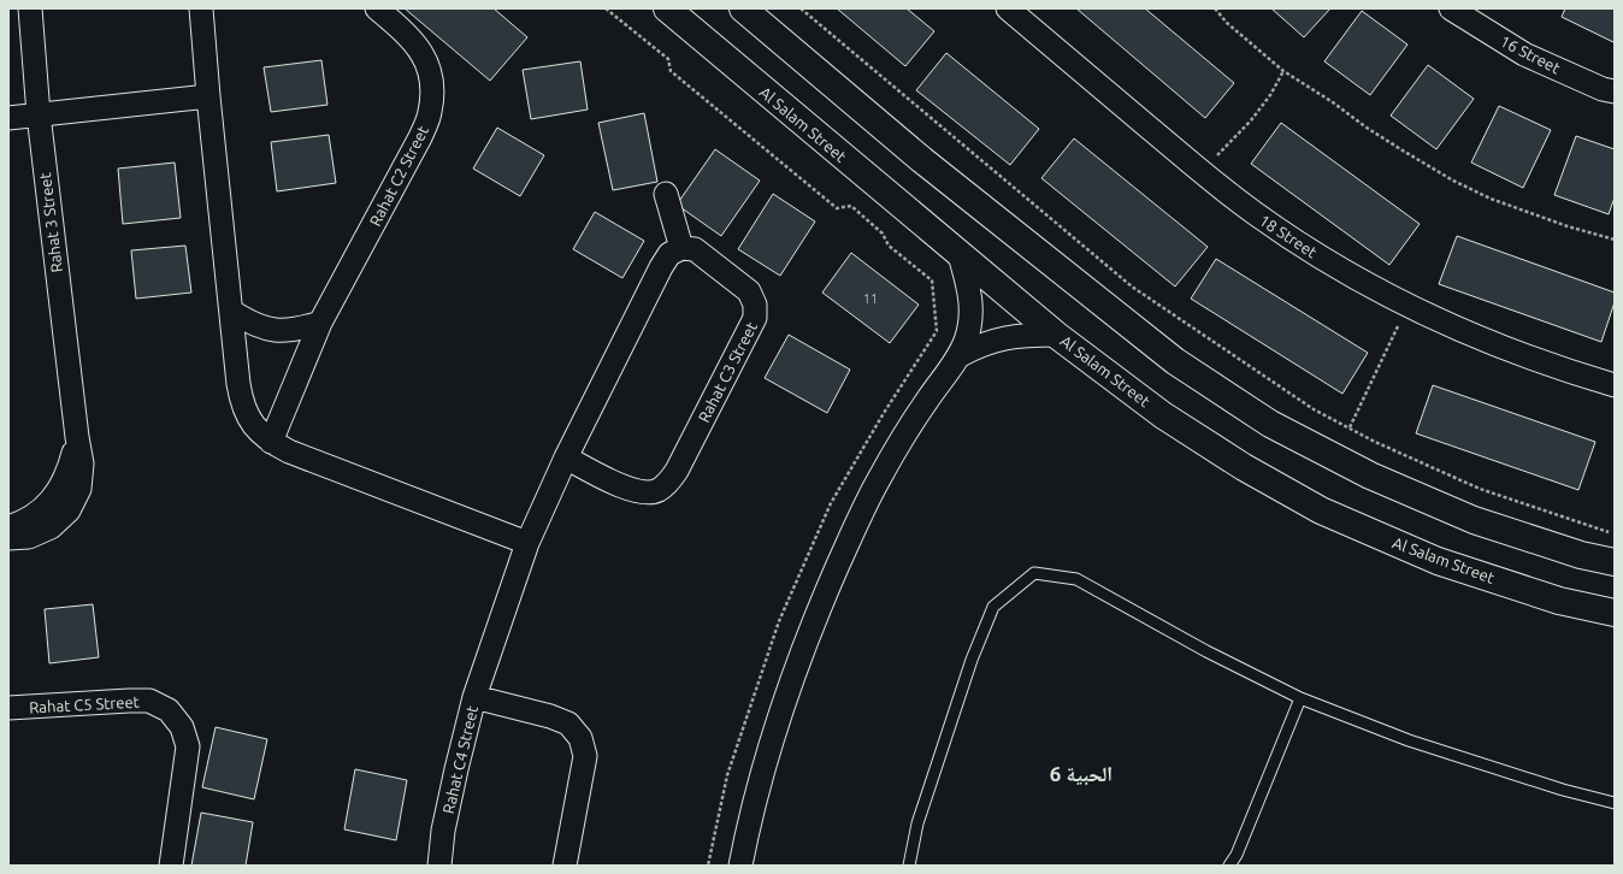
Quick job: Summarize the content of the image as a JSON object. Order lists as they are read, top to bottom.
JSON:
{
  "streets": {
    "street": [
      "16 Street",
      "Al Salam Street",
      "Rahat C2 Street",
      "Rahat 3 Street",
      "18 Street",
      "Rahat C3 Street",
      "Rahat C5 Street",
      "Rahat C4 Street"
    ]
  },
  "districts": ["الحبية 6"],
  "house_numbers": ["11"]
}
